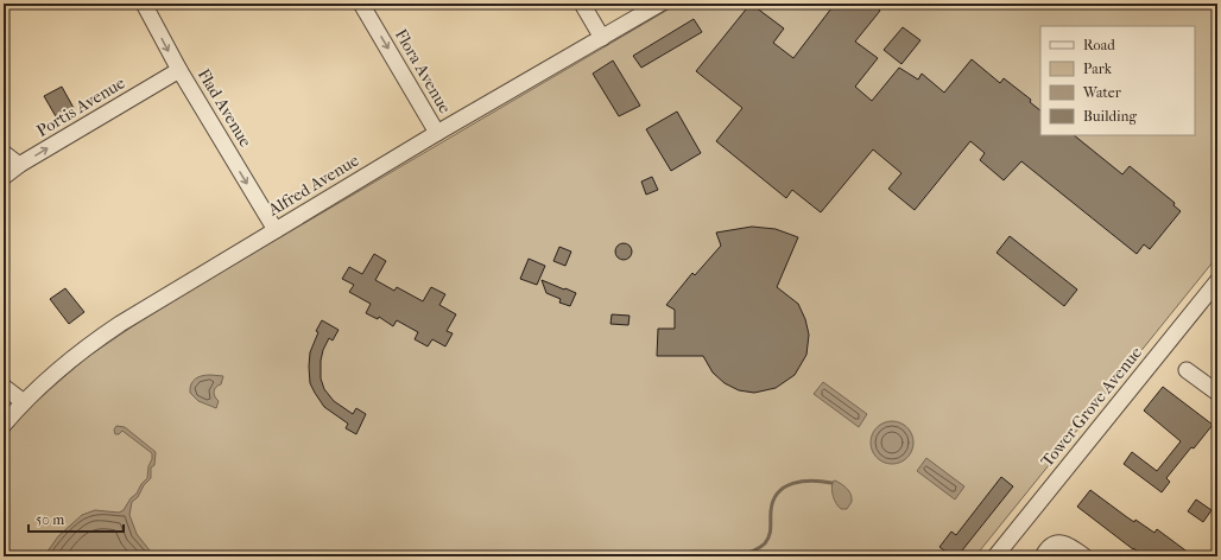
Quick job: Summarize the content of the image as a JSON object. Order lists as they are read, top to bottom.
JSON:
{
  "streets": {
    "street": [
      "Flora Avenue",
      "Portis Avenue",
      "Flad Avenue",
      "Alfred Avenue",
      "Tower Grove Avenue"
    ]
  },
  "crossings": [
    ["Flora Avenue", "Alfred Avenue"],
    ["Portis Avenue", "Flad Avenue"],
    ["Flad Avenue", "Alfred Avenue"]
  ],
  "one_way": ["Flora Avenue", "Portis Avenue", "Flad Avenue"],
  "legend": [
    "Road",
    "Park",
    "Water",
    "Building"
  ],
  "scale_bar": "50 m"
}
